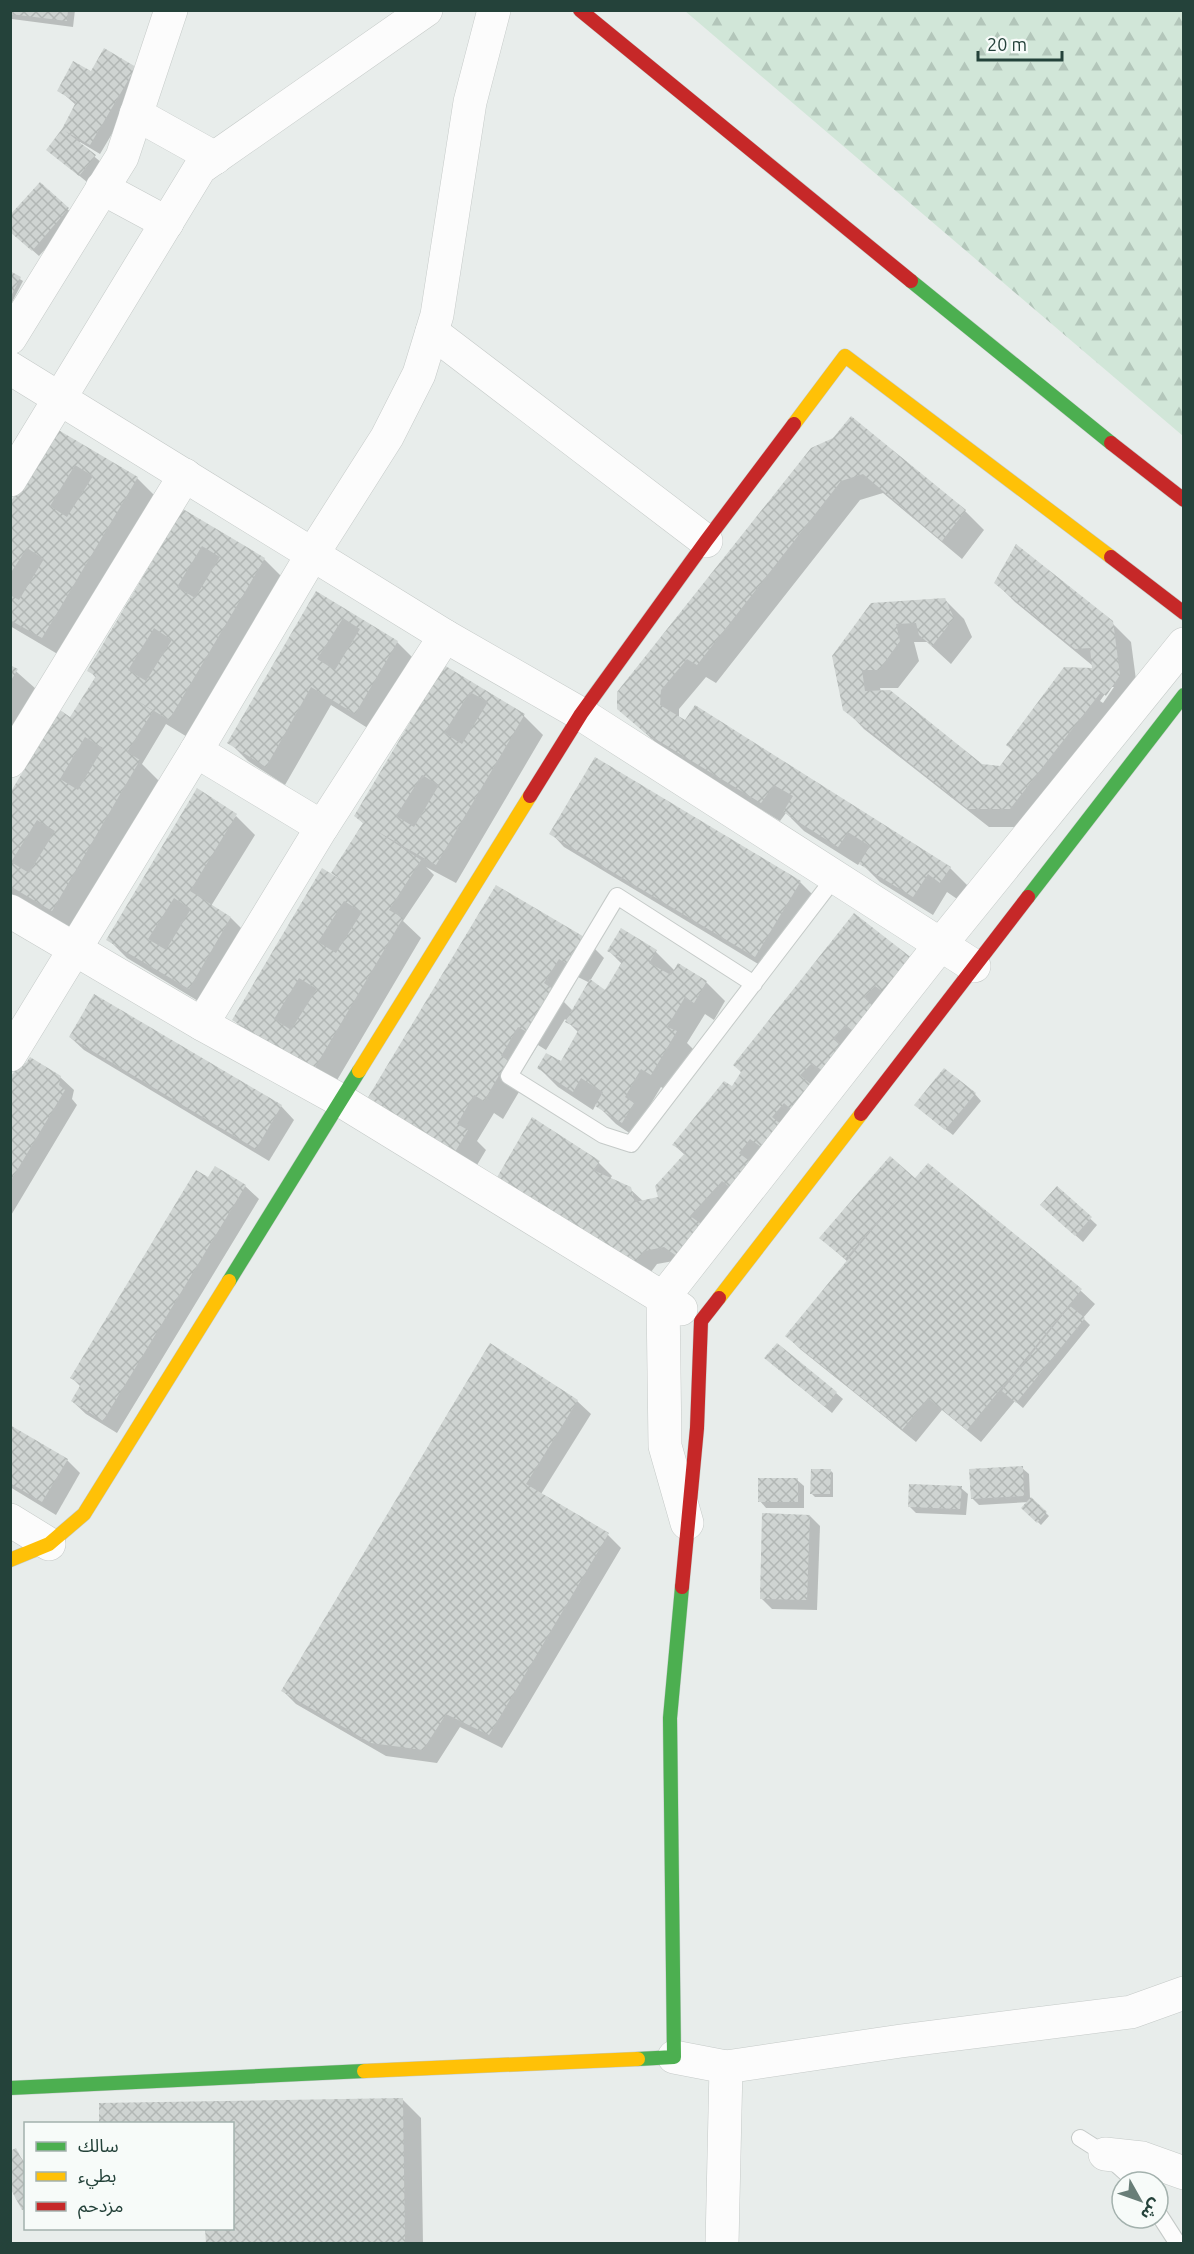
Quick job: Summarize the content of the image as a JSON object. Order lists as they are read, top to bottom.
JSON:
{
  "legend": ["سالك", "بطيء", "مزدحم"],
  "scale_bar": "20 m",
  "north": "bottom right"
}
